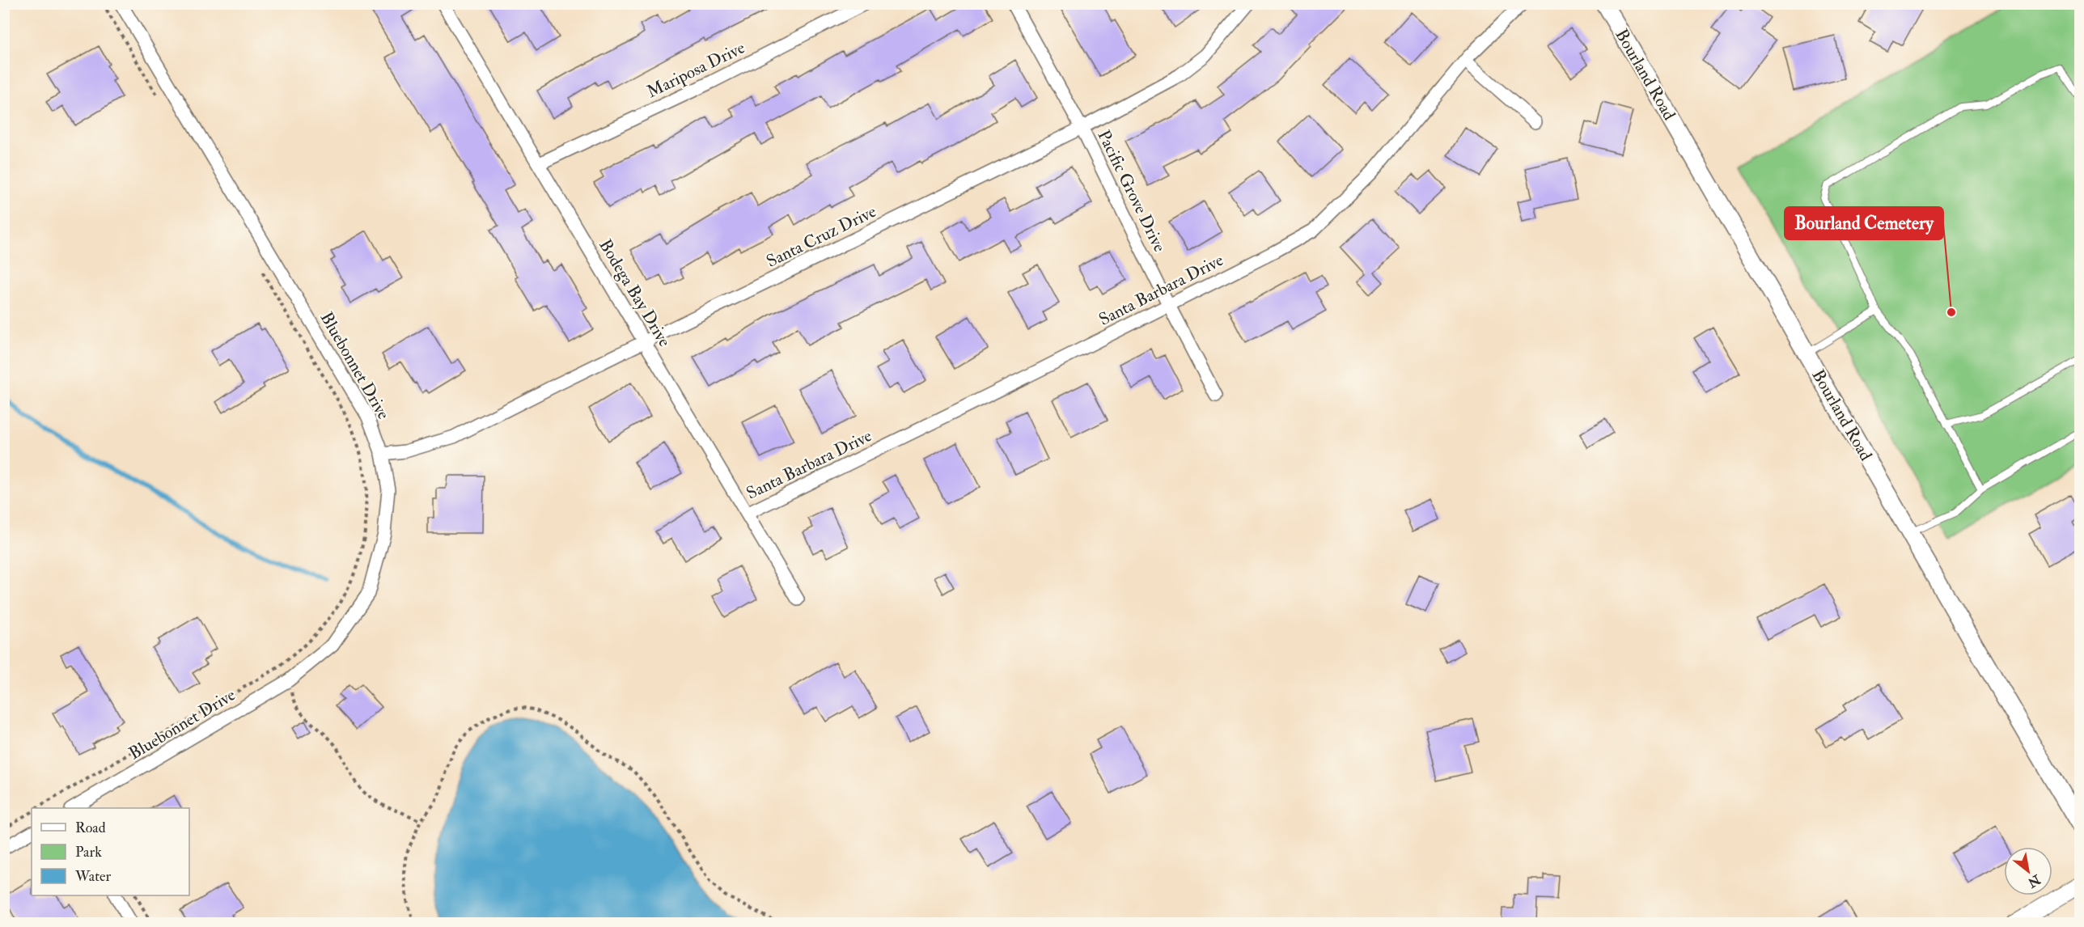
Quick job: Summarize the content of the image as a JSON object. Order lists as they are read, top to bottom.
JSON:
{
  "streets": {
    "main road": ["Bourland Road"],
    "street": [
      "Mariposa Drive",
      "Pacific Grove Drive",
      "Santa Cruz Drive",
      "Santa Barbara Drive",
      "Bodega Bay Drive",
      "Bluebonnet Drive"
    ]
  },
  "crossings": [
    ["Mariposa Drive", "Bodega Bay Drive"],
    ["Pacific Grove Drive", "Santa Cruz Drive"],
    ["Pacific Grove Drive", "Santa Barbara Drive"],
    ["Santa Cruz Drive", "Bodega Bay Drive"],
    ["Santa Cruz Drive", "Bluebonnet Drive"],
    ["Santa Barbara Drive", "Bodega Bay Drive"]
  ],
  "places": ["Bourland Cemetery"],
  "legend": ["Road", "Park", "Water"],
  "north": "bottom right"
}
